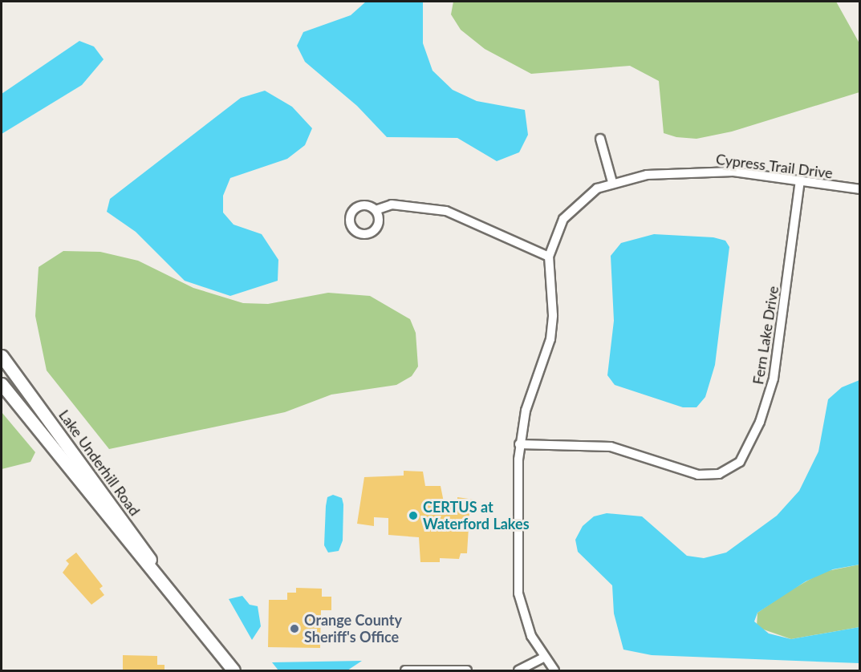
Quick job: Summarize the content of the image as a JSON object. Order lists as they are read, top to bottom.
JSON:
{
  "streets": {
    "street": ["Cypress Trail Drive", "Fern Lake Drive", "Lake Underhill Road"]
  },
  "crossings": [
    ["Cypress Trail Drive", "Fern Lake Drive"]
  ],
  "places": ["CERTUS at Waterford Lakes", "Orange County Sheriff's Office"]
}
